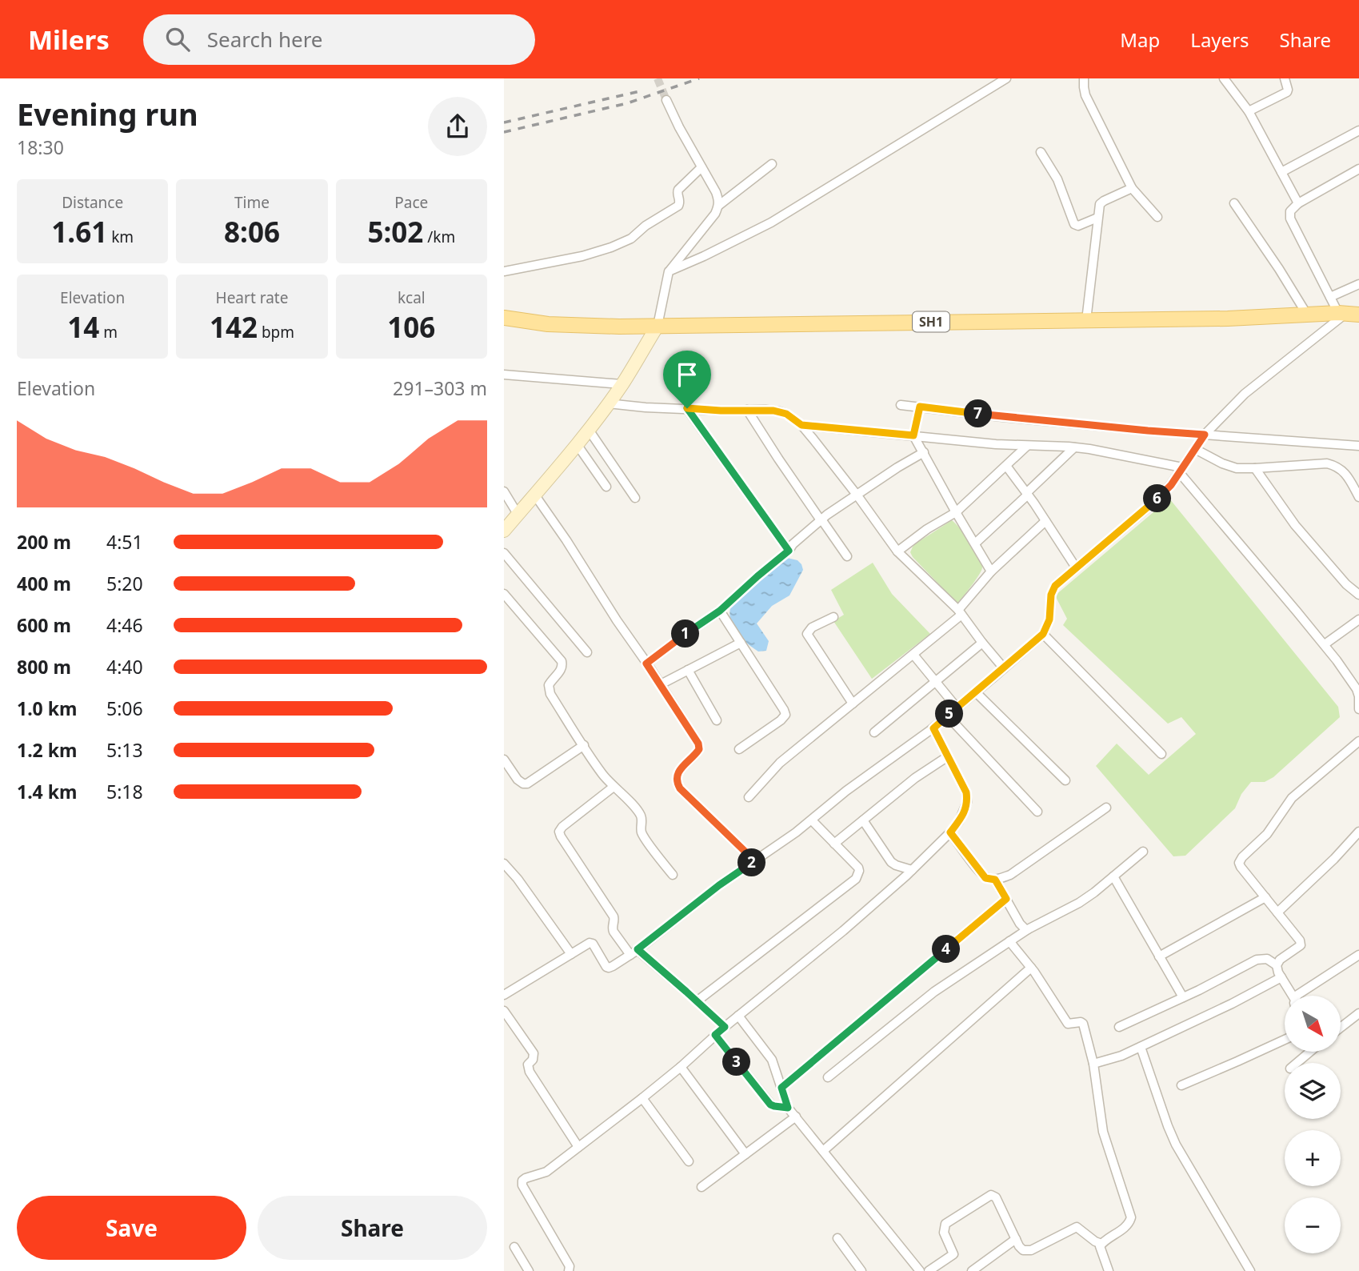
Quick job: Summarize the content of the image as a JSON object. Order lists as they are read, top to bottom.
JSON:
{
  "streets": {
    "main road": ["SH1"]
  },
  "north": "bottom right",
  "page": {
    "header": "Milers",
    "search": "Search here",
    "nav": ["Map", "Layers", "Share"],
    "heading": ["Evening run", "18:30"],
    "stats": [
      ["Distance", "1.61 km"],
      ["Time", "8:06"],
      ["Pace", "5:02 /km"],
      ["Elevation", "14 m"],
      ["Heart rate", "142 bpm"],
      ["kcal", "106"]
    ],
    "chart": ["Elevation", "291–303 m"],
    "pins": [
      "7",
      "6",
      "1",
      "5",
      "2",
      "4",
      "3"
    ],
    "list": [
      {
        "name": "200 m",
        "note": "4:51"
      },
      {
        "name": "400 m",
        "note": "5:20"
      },
      {
        "name": "600 m",
        "note": "4:46"
      },
      {
        "name": "800 m",
        "note": "4:40"
      },
      {
        "name": "1.0 km",
        "note": "5:06"
      },
      {
        "name": "1.2 km",
        "note": "5:13"
      },
      {
        "name": "1.4 km",
        "note": "5:18"
      }
    ],
    "map_buttons": ["+", "−"],
    "buttons": ["Save", "Share"]
  }
}
